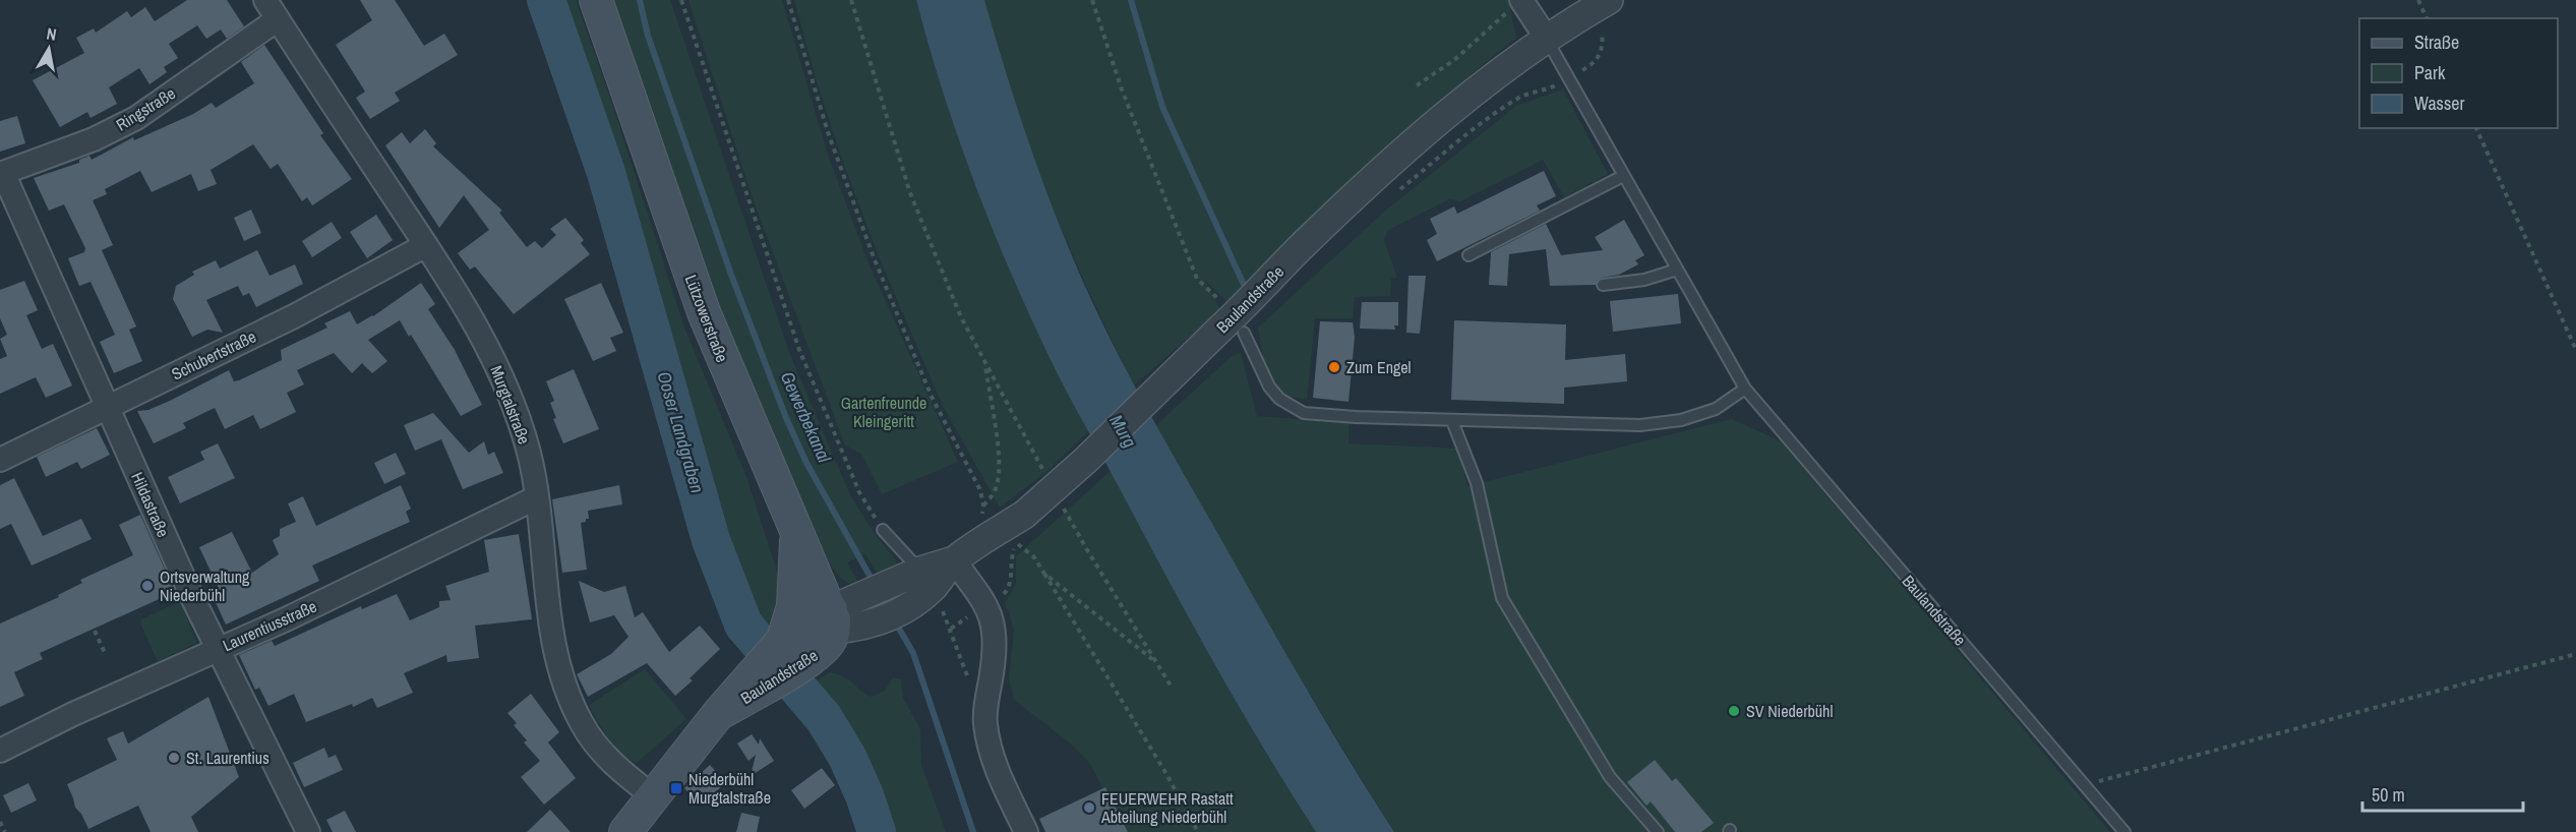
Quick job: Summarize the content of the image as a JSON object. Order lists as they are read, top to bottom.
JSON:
{
  "streets": {
    "main road": ["Baulandstraße", "Lützowerstraße"],
    "street": [
      "Ringstraße",
      "Schubertstraße",
      "Murgtalstraße",
      "Hildastraße",
      "Laurentiusstraße"
    ]
  },
  "crossings": [
    ["Ringstraße", "Murgtalstraße"],
    ["Ringstraße", "Hildastraße"],
    ["Baulandstraße", "Lützowerstraße"],
    ["Baulandstraße", "Murgtalstraße"],
    ["Schubertstraße", "Murgtalstraße"],
    ["Schubertstraße", "Hildastraße"],
    ["Murgtalstraße", "Laurentiusstraße"],
    ["Hildastraße", "Laurentiusstraße"]
  ],
  "water": ["Gewerbekanal", "Murg", "Ooser Landgraben"],
  "parks": ["Gartenfreunde Kleingeritt"],
  "places": {
    "other": [
      "Zum Engel",
      "Ortsverwaltung Niederbühl",
      "SV Niederbühl",
      "St. Laurentius",
      "FEUERWEHR Rastatt Abteilung Niederbühl"
    ],
    "transit": ["Niederbühl Murgtalstraße"]
  },
  "legend": ["Straße", "Park", "Wasser"],
  "scale_bar": "50 m",
  "north": "top"
}
